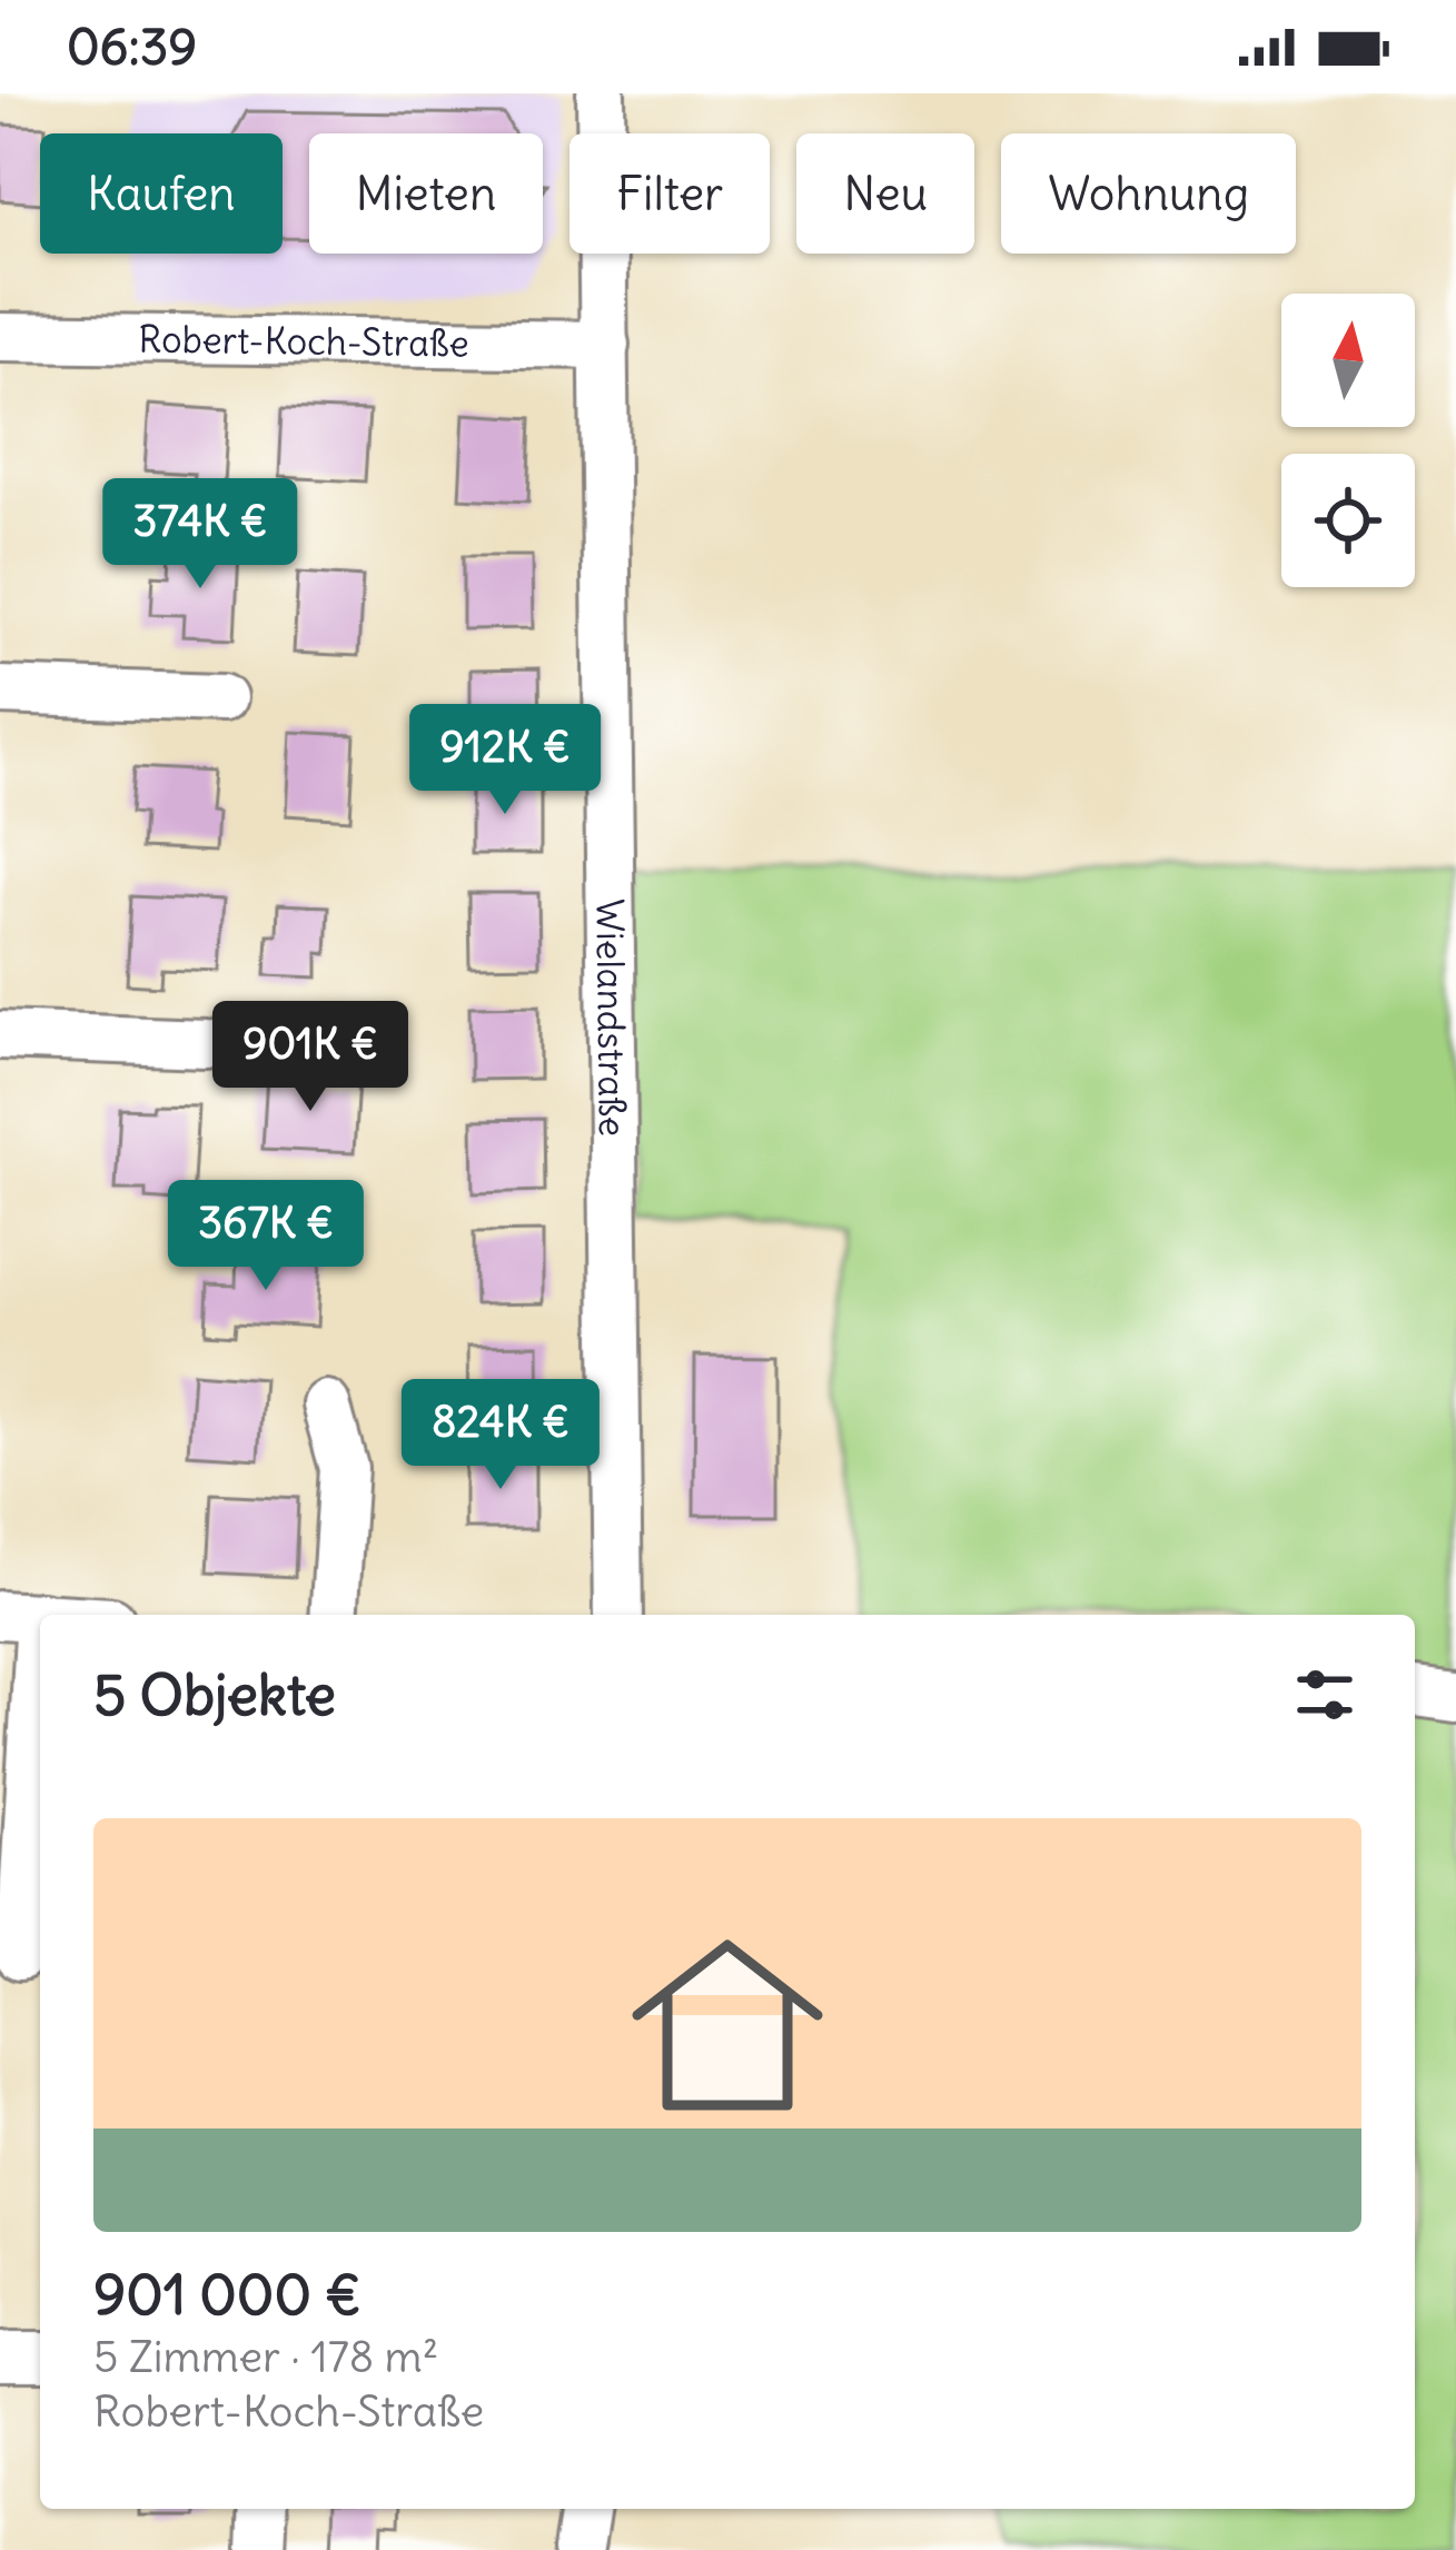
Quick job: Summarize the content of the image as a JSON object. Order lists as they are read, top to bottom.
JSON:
{
  "streets": {
    "street": ["Robert-Koch-Straße", "Wielandstraße"]
  },
  "crossings": [
    ["Robert-Koch-Straße", "Wielandstraße"]
  ],
  "north": "top",
  "page": {
    "status": "06:39",
    "chip": [
      "Kaufen",
      "Mieten",
      "Filter",
      "Neu",
      "Wohnung"
    ],
    "price": [
      "374K €",
      "912K €",
      "901K €",
      "367K €",
      "824K €"
    ],
    "heading": "5 Objekte",
    "list": [
      {
        "name": "901 000 €",
        "note": "5 Zimmer · 178 m² · Robert-Koch-Straße"
      }
    ]
  }
}
